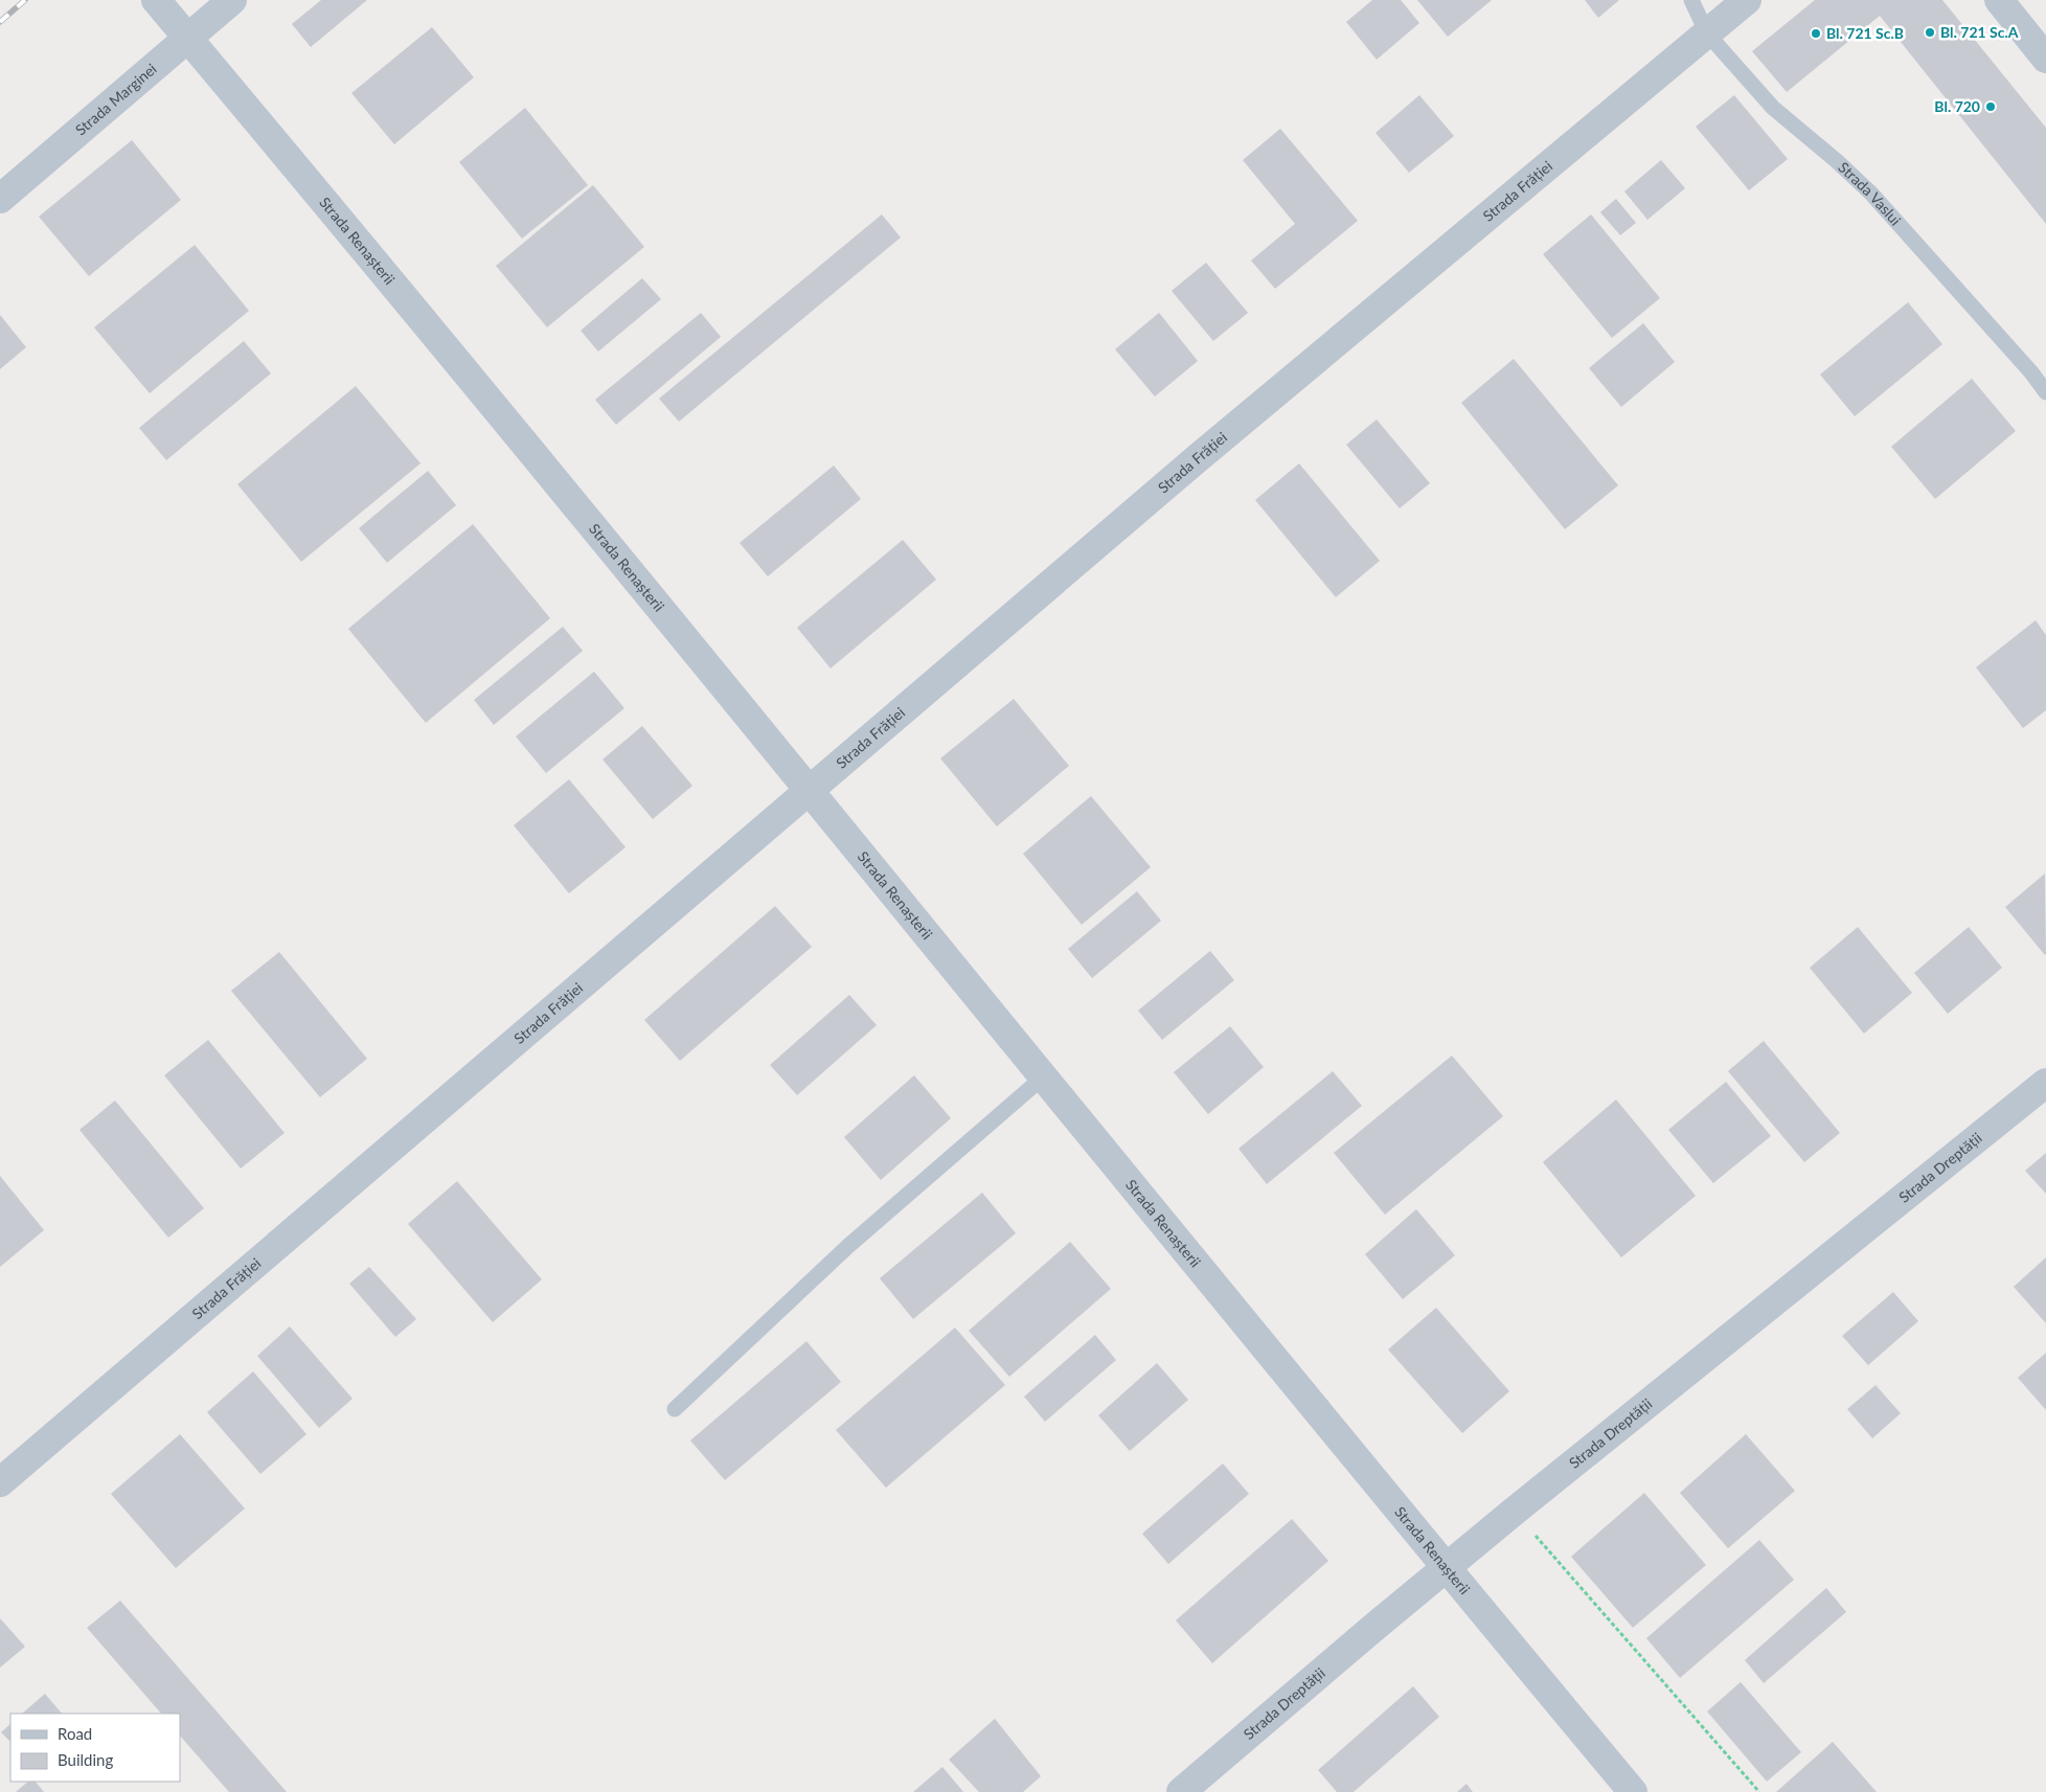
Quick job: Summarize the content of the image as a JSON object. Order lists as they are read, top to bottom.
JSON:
{
  "streets": {
    "street": [
      "Strada Marginei",
      "Strada Frăției",
      "Strada Renașterii",
      "Strada Dreptății"
    ],
    "lane": ["Strada Vaslui"]
  },
  "crossings": [
    ["Strada Marginei", "Strada Renașterii"],
    ["Strada Frăției", "Strada Vaslui"],
    ["Strada Frăției", "Strada Renașterii"],
    ["Strada Renașterii", "Strada Dreptății"]
  ],
  "places": ["Bl. 721 Sc.A", "Bl. 721 Sc.B", "Bl. 720"],
  "legend": ["Road", "Building"]
}
